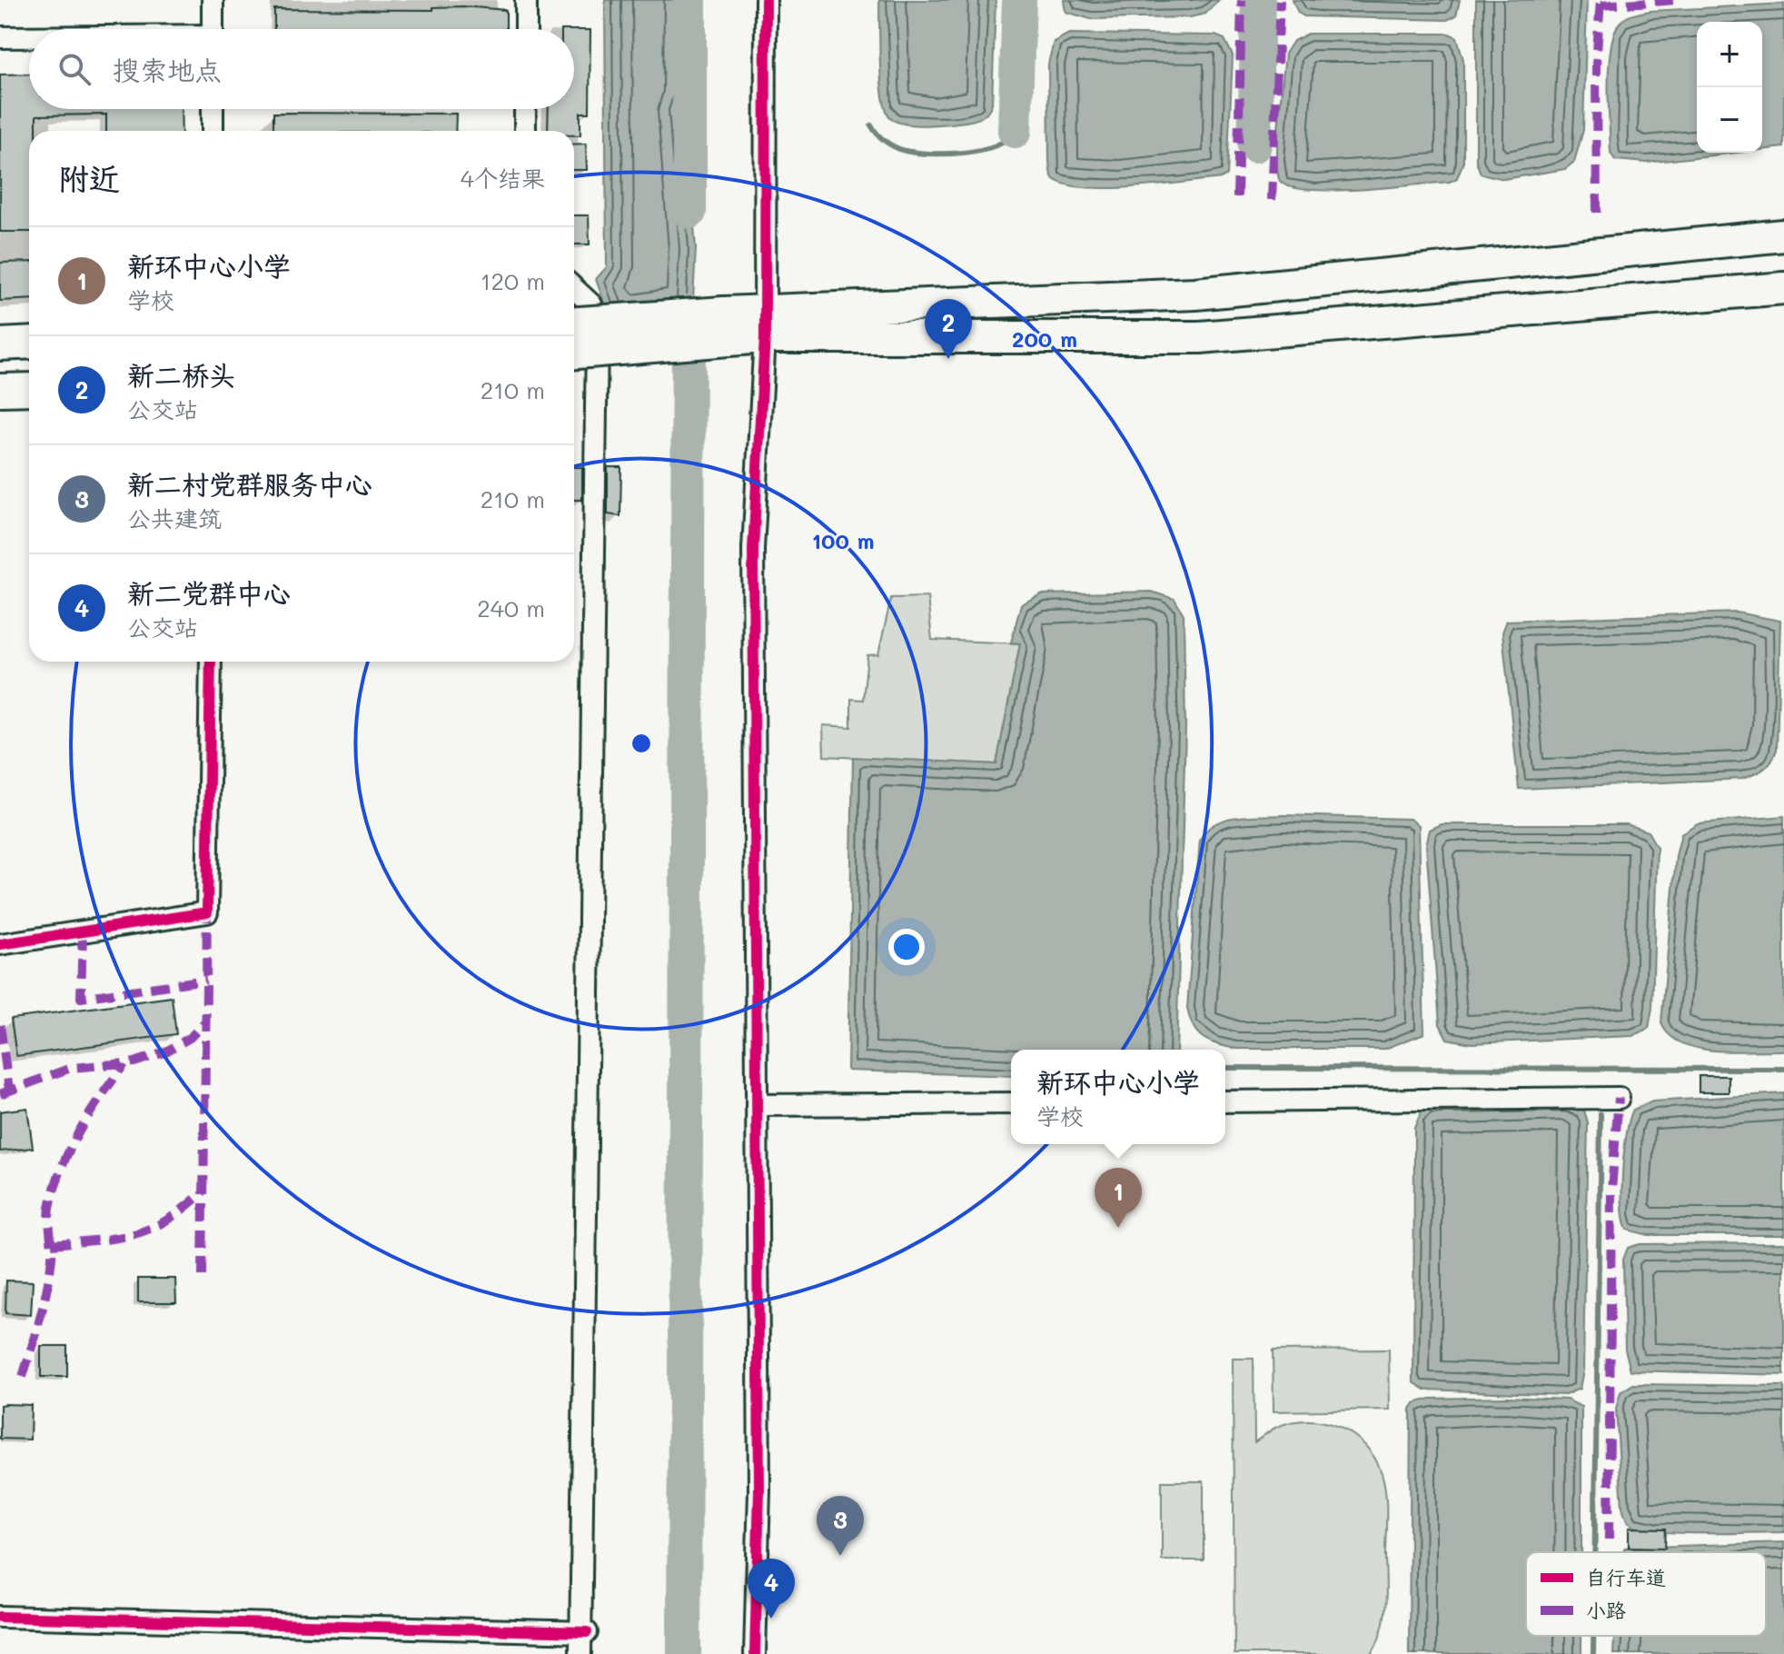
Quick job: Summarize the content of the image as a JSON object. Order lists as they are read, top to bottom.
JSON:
{
  "legend": ["自行车道", "小路"],
  "page": {
    "map_buttons": ["+", "−"],
    "search": "搜索地点",
    "heading": ["附近", "4个结果"],
    "list": [
      {
        "mark": "1",
        "name": "新环中心小学",
        "note": "学校",
        "value": "120 m"
      },
      {
        "mark": "2",
        "name": "新二桥头",
        "note": "公交站",
        "value": "210 m"
      },
      {
        "mark": "3",
        "name": "新二村党群服务中心",
        "note": "公共建筑",
        "value": "210 m"
      },
      {
        "mark": "4",
        "name": "新二党群中心",
        "note": "公交站",
        "value": "240 m"
      }
    ],
    "pins": [
      "2",
      "1",
      "3",
      "4"
    ],
    "popup": ["新环中心小学", "学校"]
  },
  "rings": ["200 m", "100 m"]
}
